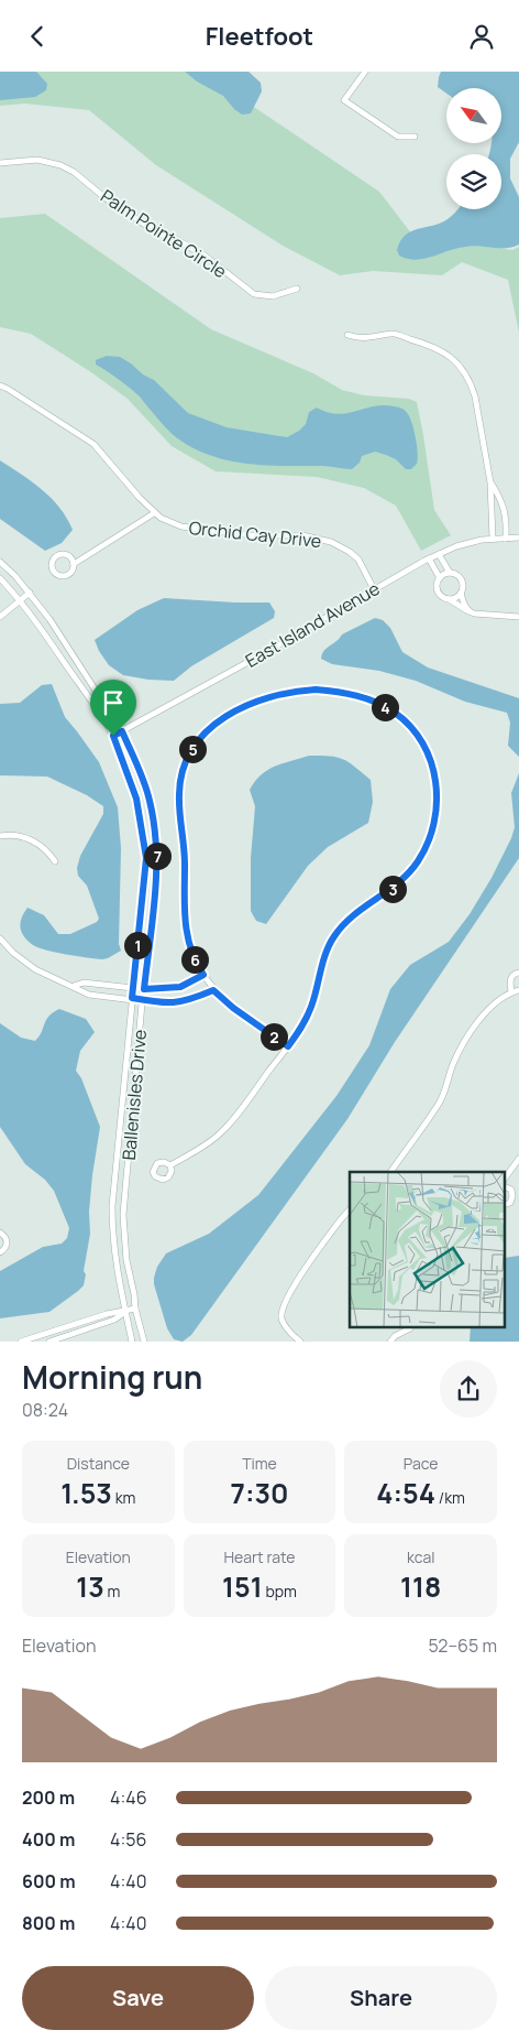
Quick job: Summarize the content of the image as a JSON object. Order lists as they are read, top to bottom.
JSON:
{
  "streets": {
    "street": [
      "Palm Pointe Circle",
      "Orchid Cay Drive",
      "East Island Avenue",
      "Ballenisles Drive"
    ]
  },
  "crossings": [
    ["Orchid Cay Drive", "East Island Avenue"],
    ["East Island Avenue", "Ballenisles Drive"]
  ],
  "north": "top left",
  "page": {
    "header": "Fleetfoot",
    "pins": [
      "4",
      "5",
      "7",
      "3",
      "1",
      "6",
      "2"
    ],
    "heading": ["Morning run", "08:24"],
    "stats": [
      ["Distance", "1.53 km"],
      ["Time", "7:30"],
      ["Pace", "4:54 /km"],
      ["Elevation", "13 m"],
      ["Heart rate", "151 bpm"],
      ["kcal", "118"]
    ],
    "chart": ["Elevation", "52–65 m"],
    "list": [
      {
        "name": "200 m",
        "note": "4:46"
      },
      {
        "name": "400 m",
        "note": "4:56"
      },
      {
        "name": "600 m",
        "note": "4:40"
      },
      {
        "name": "800 m",
        "note": "4:40"
      }
    ],
    "buttons": ["Save", "Share"]
  }
}
